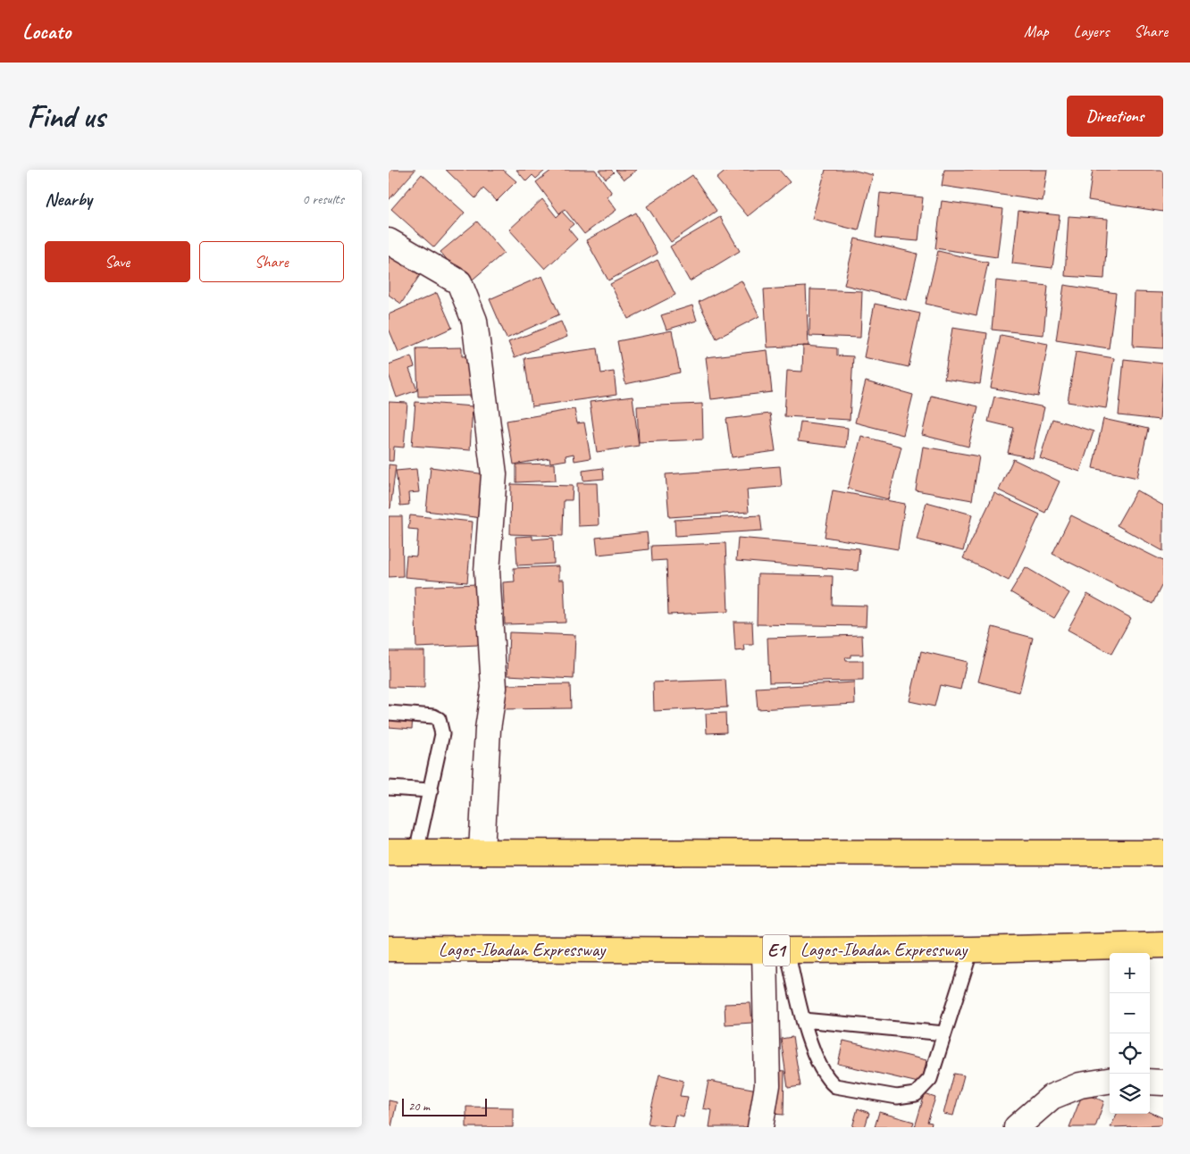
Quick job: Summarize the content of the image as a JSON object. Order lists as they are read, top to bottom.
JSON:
{
  "streets": {
    "highway": ["Lagos-Ibadan Expressway", "E1"]
  },
  "scale_bar": "20 m",
  "page": {
    "header": "Locato",
    "nav": ["Map", "Layers", "Share"],
    "buttons": [
      "Directions",
      ["Save", "Share"]
    ],
    "title": "Find us",
    "heading": ["Nearby", "0 results"],
    "map_buttons": ["+", "−"],
    "scale": "20 m"
  }
}
